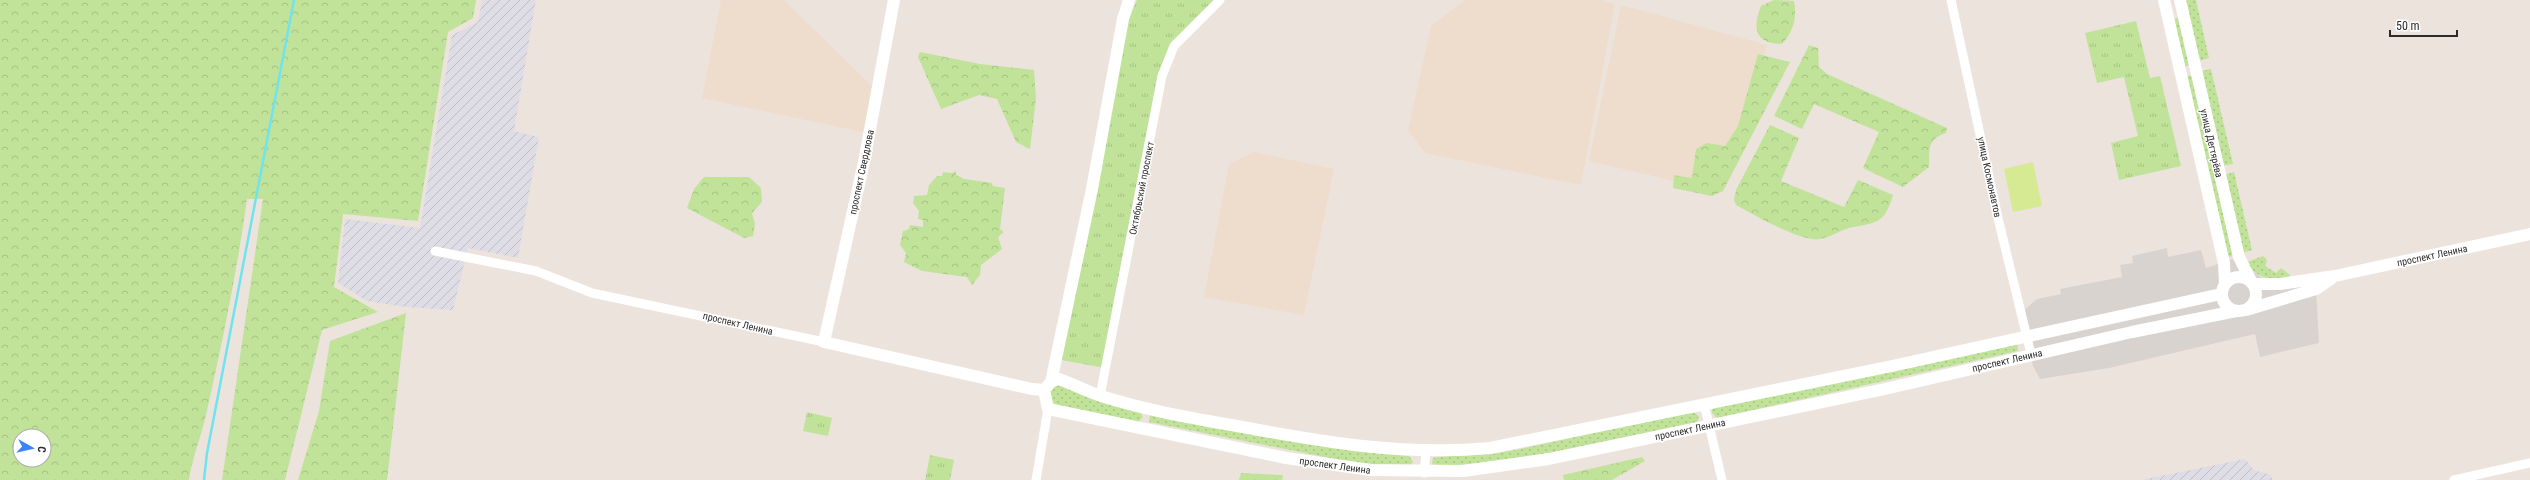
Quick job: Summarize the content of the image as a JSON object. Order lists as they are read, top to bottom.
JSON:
{
  "streets": {
    "main road": ["улица Дегтярёва", "проспект Свердлова", "проспект Ленина"],
    "street": ["улица Космонавтов", "Октябрьский проспект"]
  },
  "crossings": [
    ["улица Дегтярёва", "проспект Ленина"],
    ["проспект Свердлова", "проспект Ленина"],
    ["улица Космонавтов", "проспект Ленина"],
    ["Октябрьский проспект", "проспект Ленина"]
  ],
  "scale_bar": "50 m",
  "north": "right"
}
